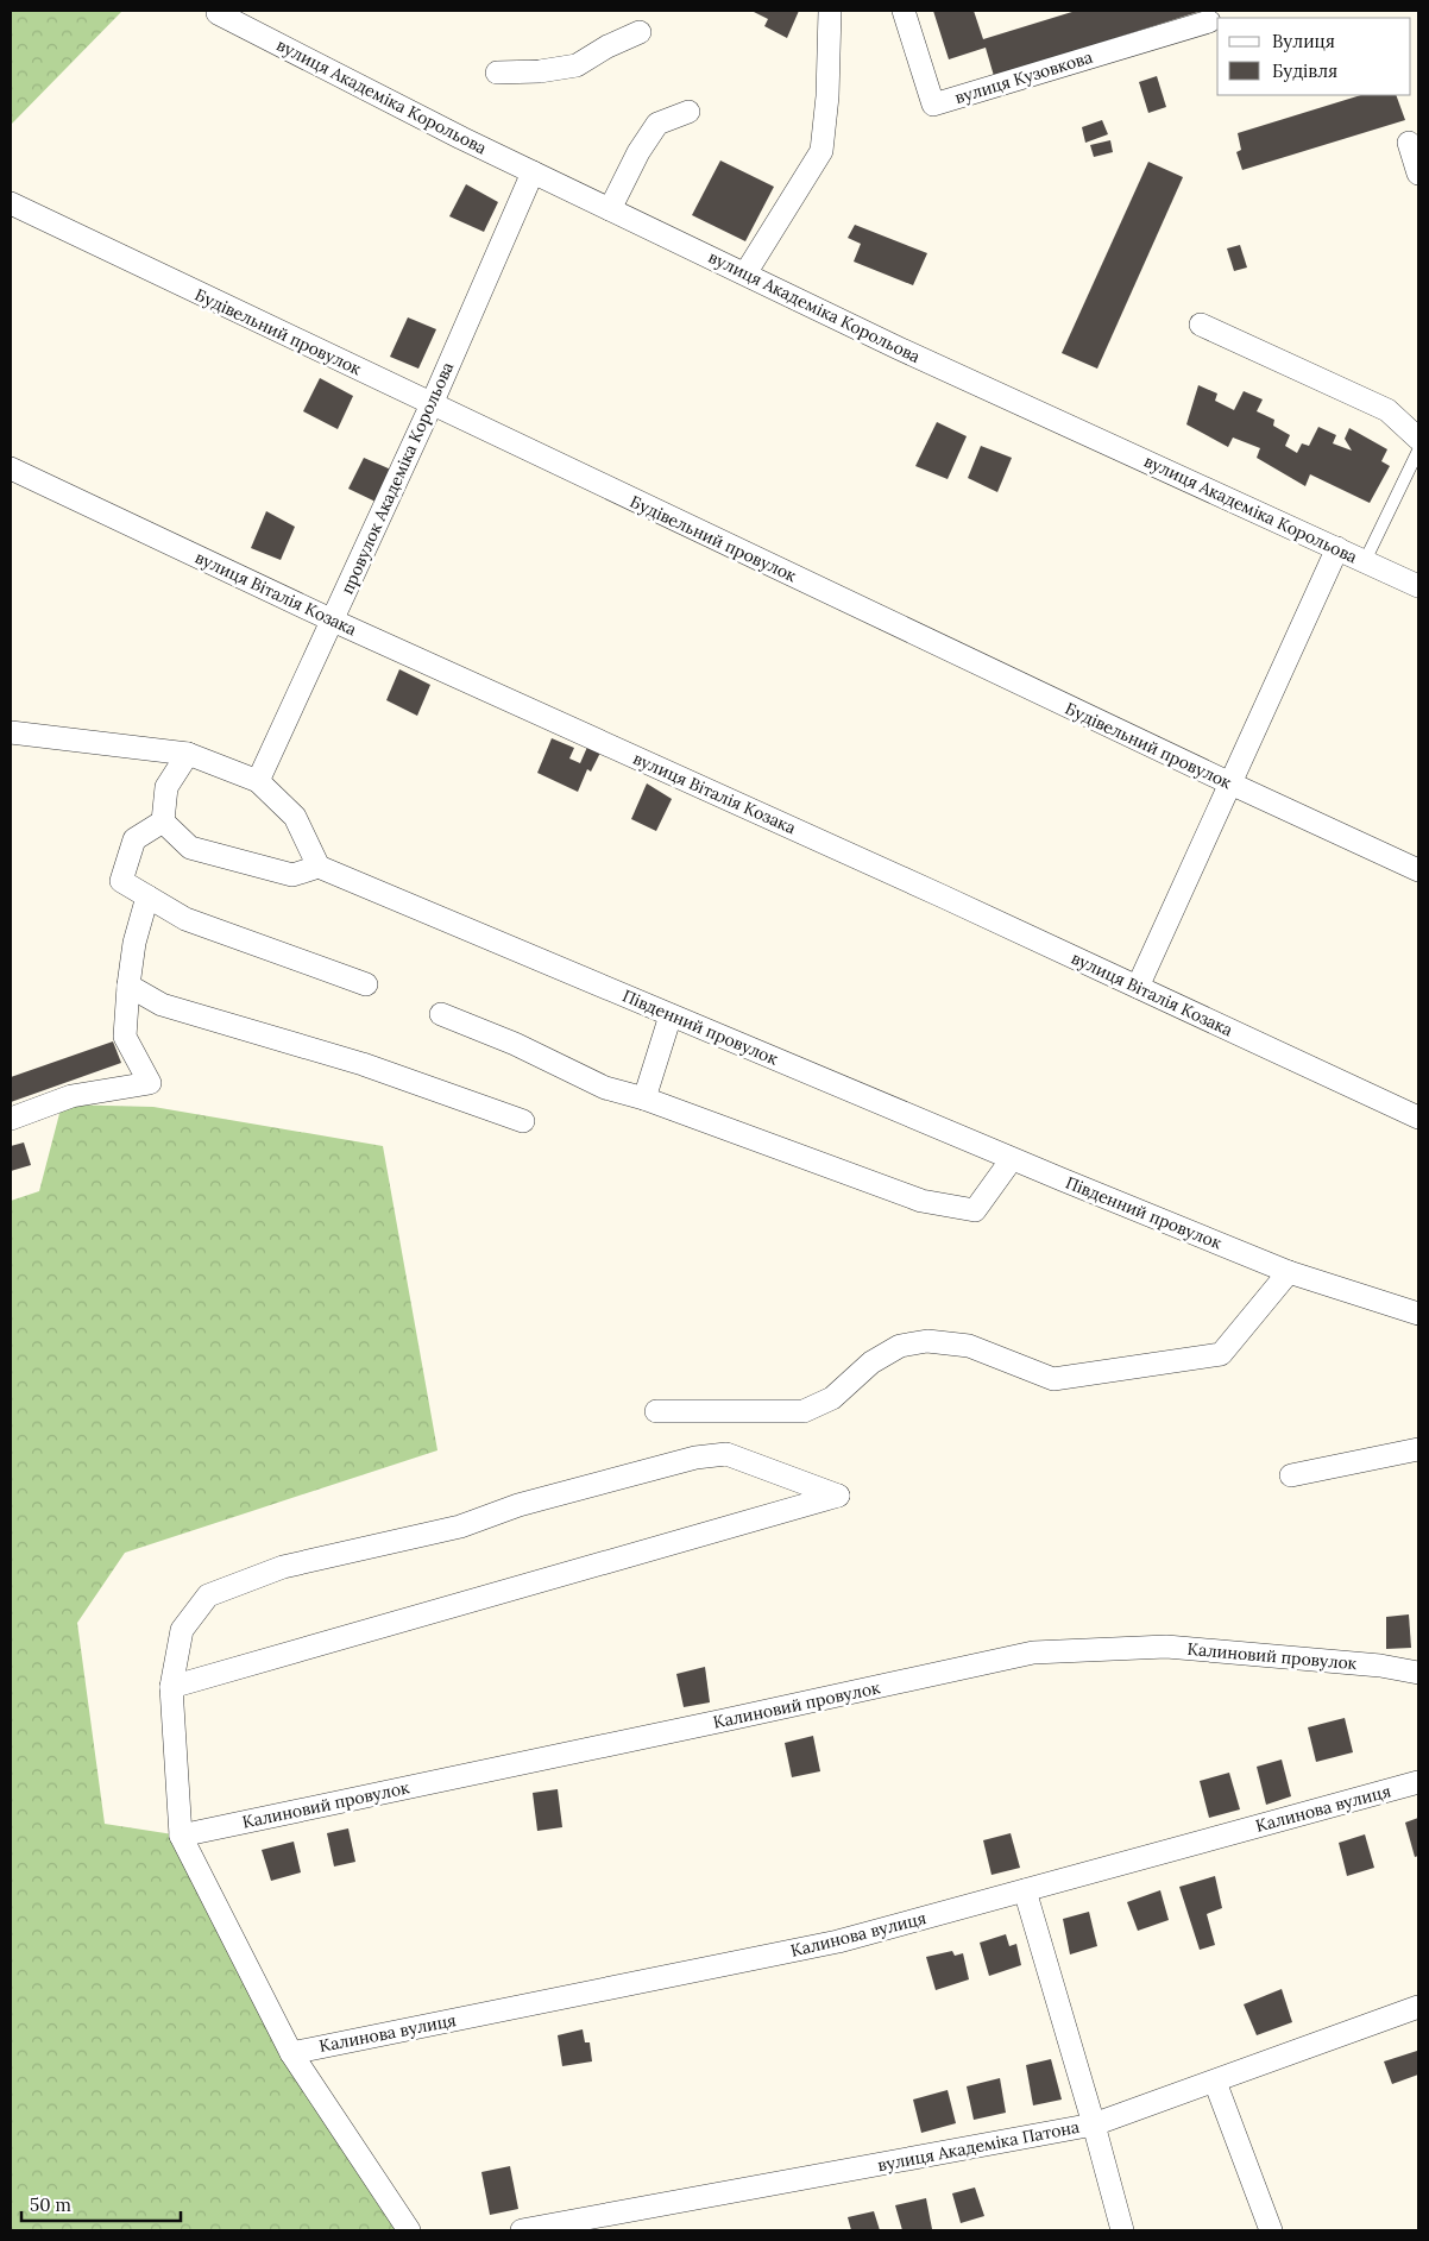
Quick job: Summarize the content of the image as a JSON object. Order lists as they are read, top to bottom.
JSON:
{
  "streets": {
    "street": [
      "вулиця Кузовкова",
      "вулиця Академіка Корольова",
      "Будівельний провулок",
      "провулок Академіка Корольова",
      "вулиця Віталія Козака",
      "Південний провулок",
      "Калиновий провулок",
      "Калинова вулиця",
      "вулиця Академіка Патона"
    ]
  },
  "crossings": [
    ["вулиця Академіка Корольова", "провулок Академіка Корольова"],
    ["Будівельний провулок", "провулок Академіка Корольова"],
    ["провулок Академіка Корольова", "вулиця Віталія Козака"]
  ],
  "legend": ["Вулиця", "Будівля"],
  "scale_bar": "50 m"
}
